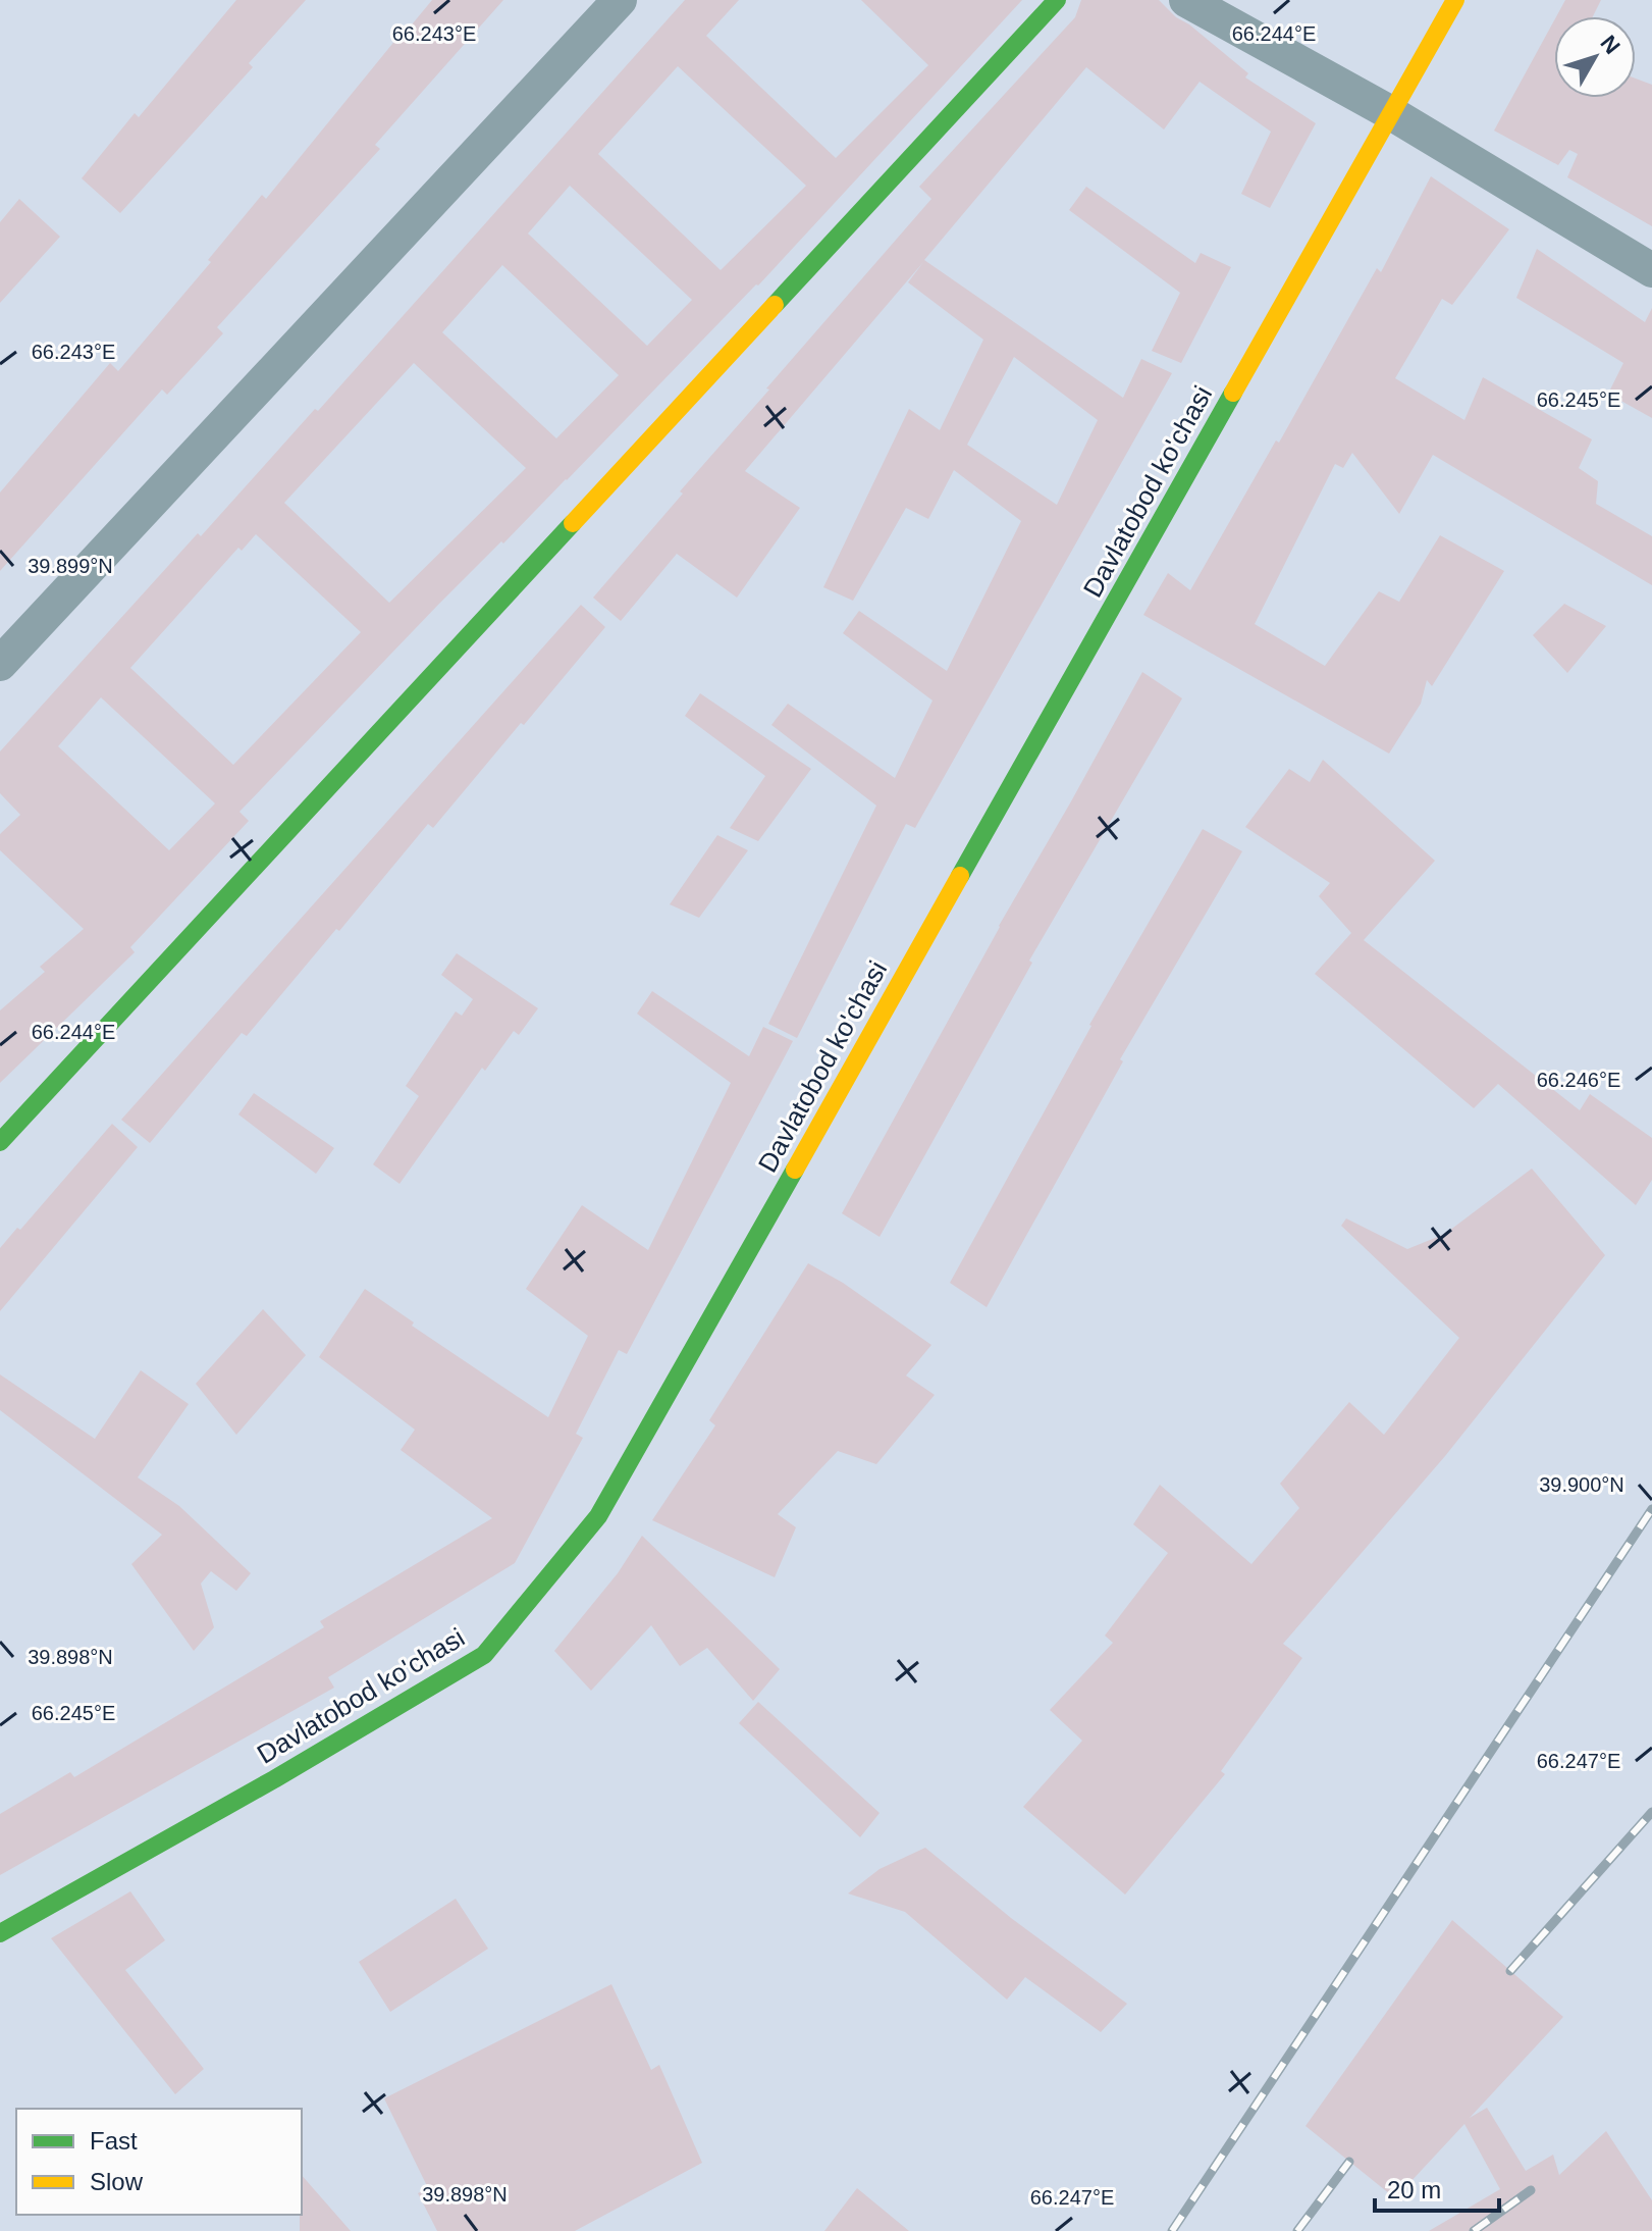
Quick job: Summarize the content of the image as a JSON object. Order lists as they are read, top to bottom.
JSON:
{
  "streets": {
    "street": ["Davlatobod ko'chasi"]
  },
  "legend": ["Fast", "Slow"],
  "scale_bar": "20 m",
  "north": "top right",
  "coordinates": [
    "66.244°E",
    "66.243°E",
    "66.245°E",
    "39.899°N",
    "66.246°E",
    "39.900°N",
    "39.898°N",
    "66.247°E"
  ]
}
